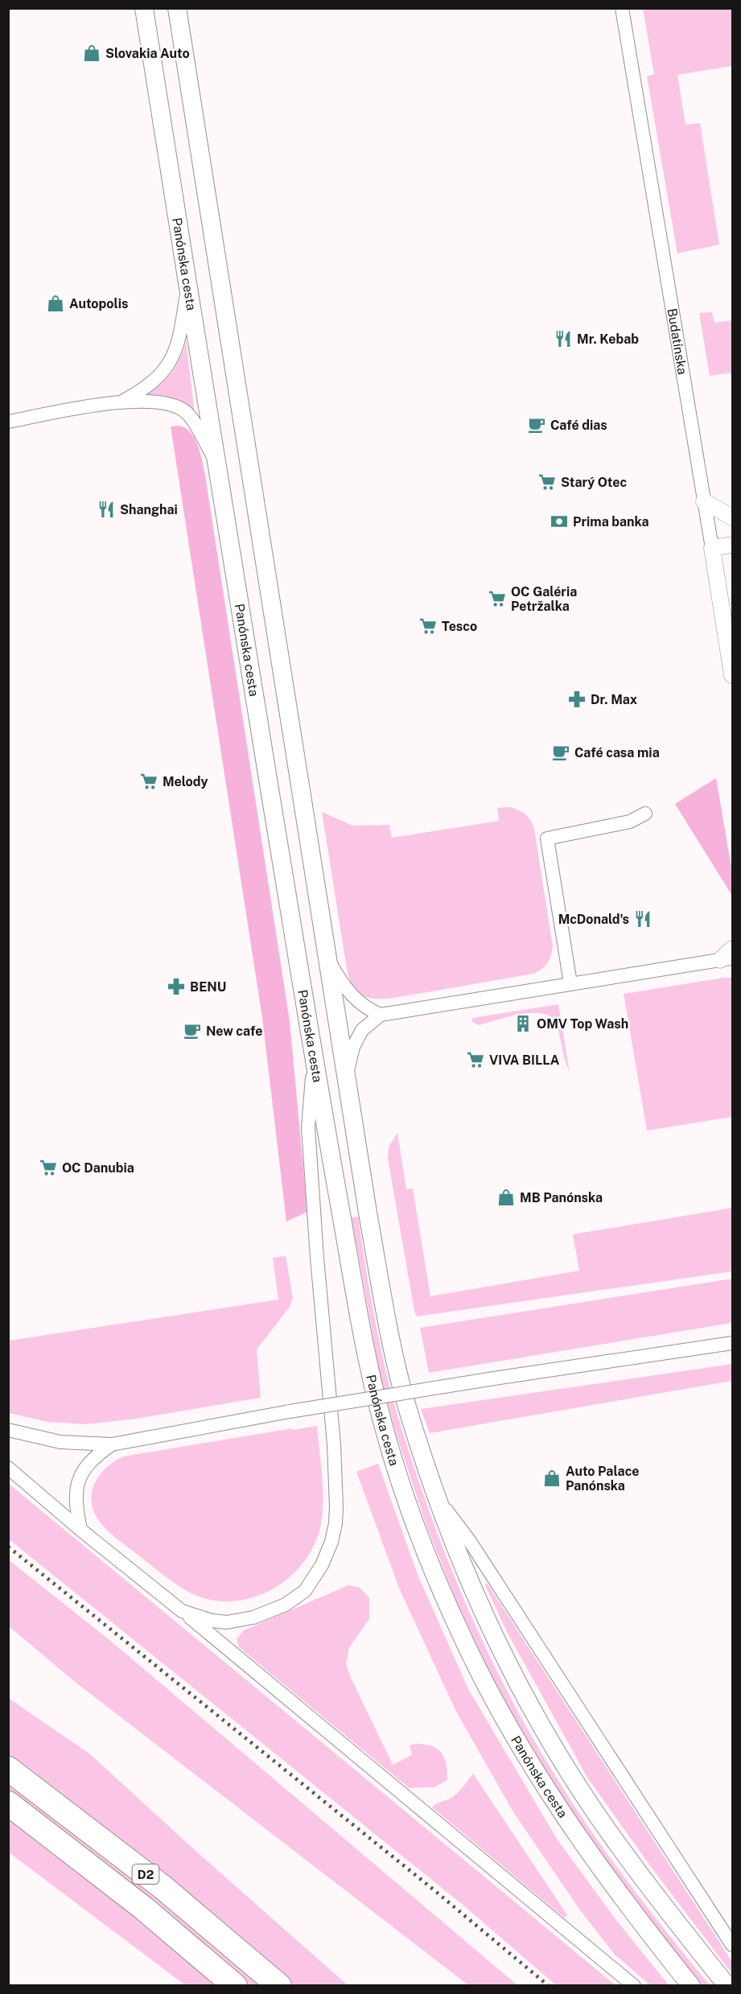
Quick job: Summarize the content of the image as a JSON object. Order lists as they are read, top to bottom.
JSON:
{
  "streets": {
    "highway": ["D2"],
    "main road": ["Panónska cesta"],
    "street": ["Budatínska"]
  },
  "places": {
    "shop": [
      "Slovakia Auto",
      "Autopolis",
      "MB Panónska",
      "Auto Palace Panónska"
    ],
    "restaurant": ["Mr. Kebab", "Shanghai", "McDonald's"],
    "cafe": ["Café dias", "Café casa mia", "New cafe"],
    "supermarket": [
      "Starý Otec",
      "OC Galéria Petržalka",
      "Tesco",
      "Melody",
      "VIVA BILLA",
      "OC Danubia"
    ],
    "bank": ["Prima banka"],
    "pharmacy": ["Dr. Max", "BENU"],
    "building": ["OMV Top Wash"]
  }
}
